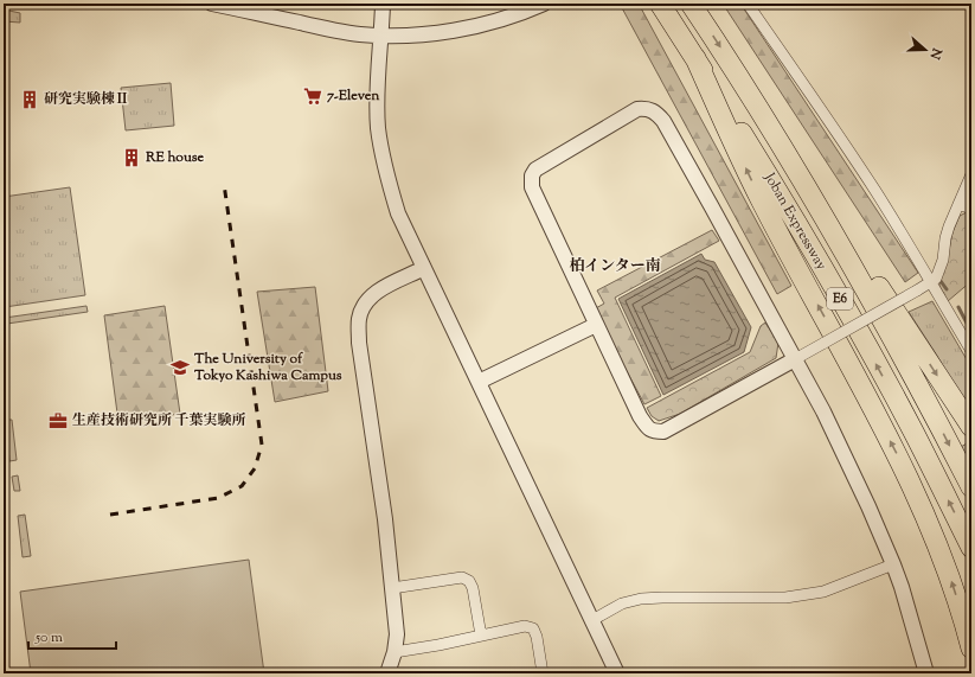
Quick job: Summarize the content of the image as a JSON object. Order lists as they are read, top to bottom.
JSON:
{
  "streets": {
    "highway": ["Joban Expressway", "E6"]
  },
  "districts": ["柏インター南"],
  "places": {
    "supermarket": ["7-Eleven"],
    "building": ["研究実験棟Ⅱ", "RE house"],
    "school or university": ["The University of Tokyo Kashiwa Campus"],
    "office": ["生産技術研究所 千葉実験所"]
  },
  "scale_bar": "50 m",
  "north": "right"
}
